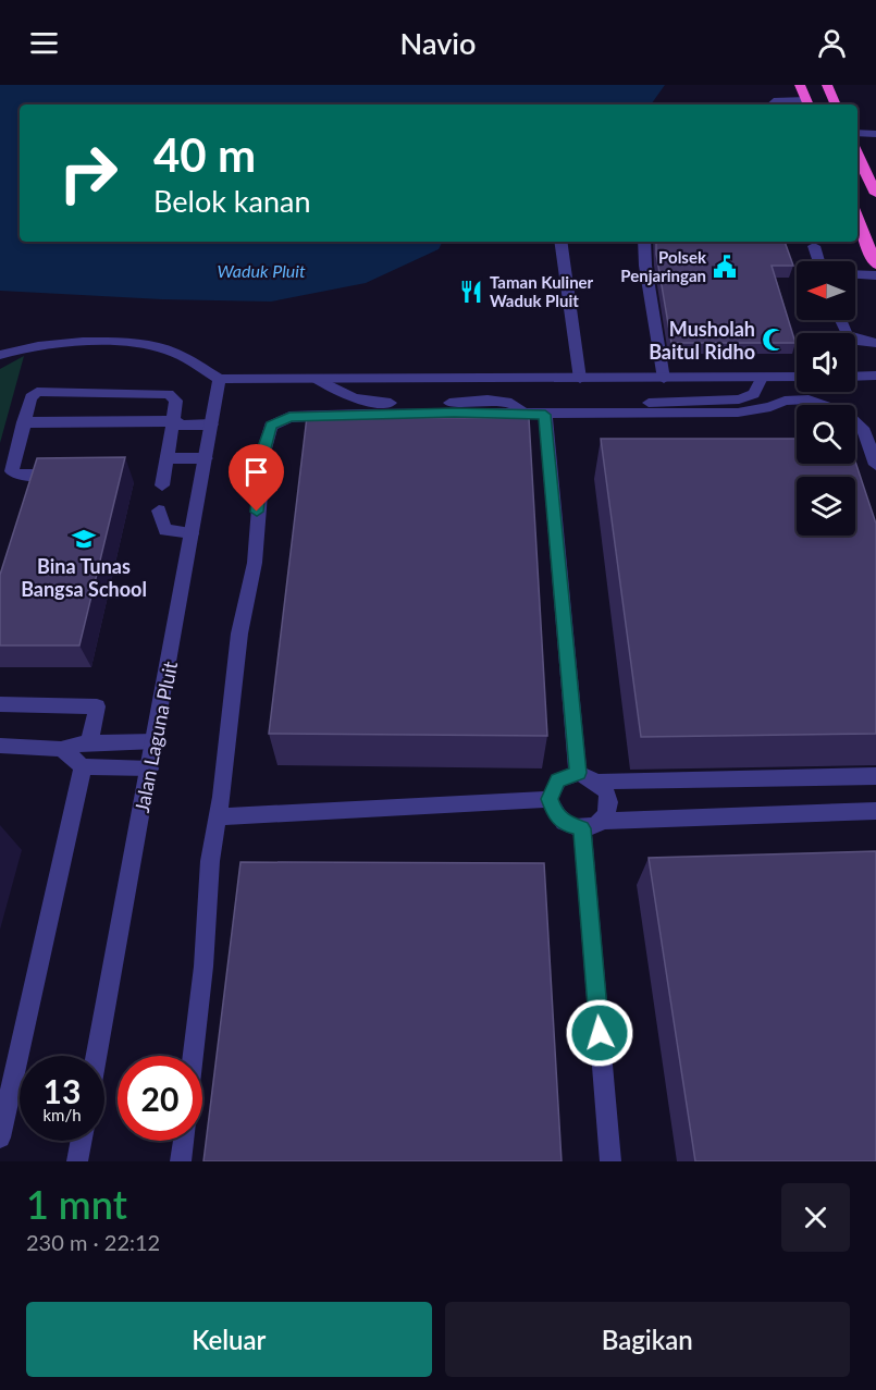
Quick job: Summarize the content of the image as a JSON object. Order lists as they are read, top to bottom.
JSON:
{
  "streets": {
    "street": ["Jalan Laguna Pluit"]
  },
  "water": ["Waduk Pluit"],
  "places": {
    "public building": ["Polsek Penjaringan"],
    "restaurant": ["Taman Kuliner Waduk Pluit"],
    "mosque": ["Musholah Baitul Ridho"],
    "school or university": ["Bina Tunas Bangsa School"]
  },
  "north": "left",
  "page": {
    "header": "Navio",
    "turn": ["40 m", "Belok kanan"],
    "speed": "13 km/h",
    "limit": "20",
    "heading": ["1 mnt", "230 m · 22:12"],
    "buttons": ["Keluar", "Bagikan"]
  }
}
